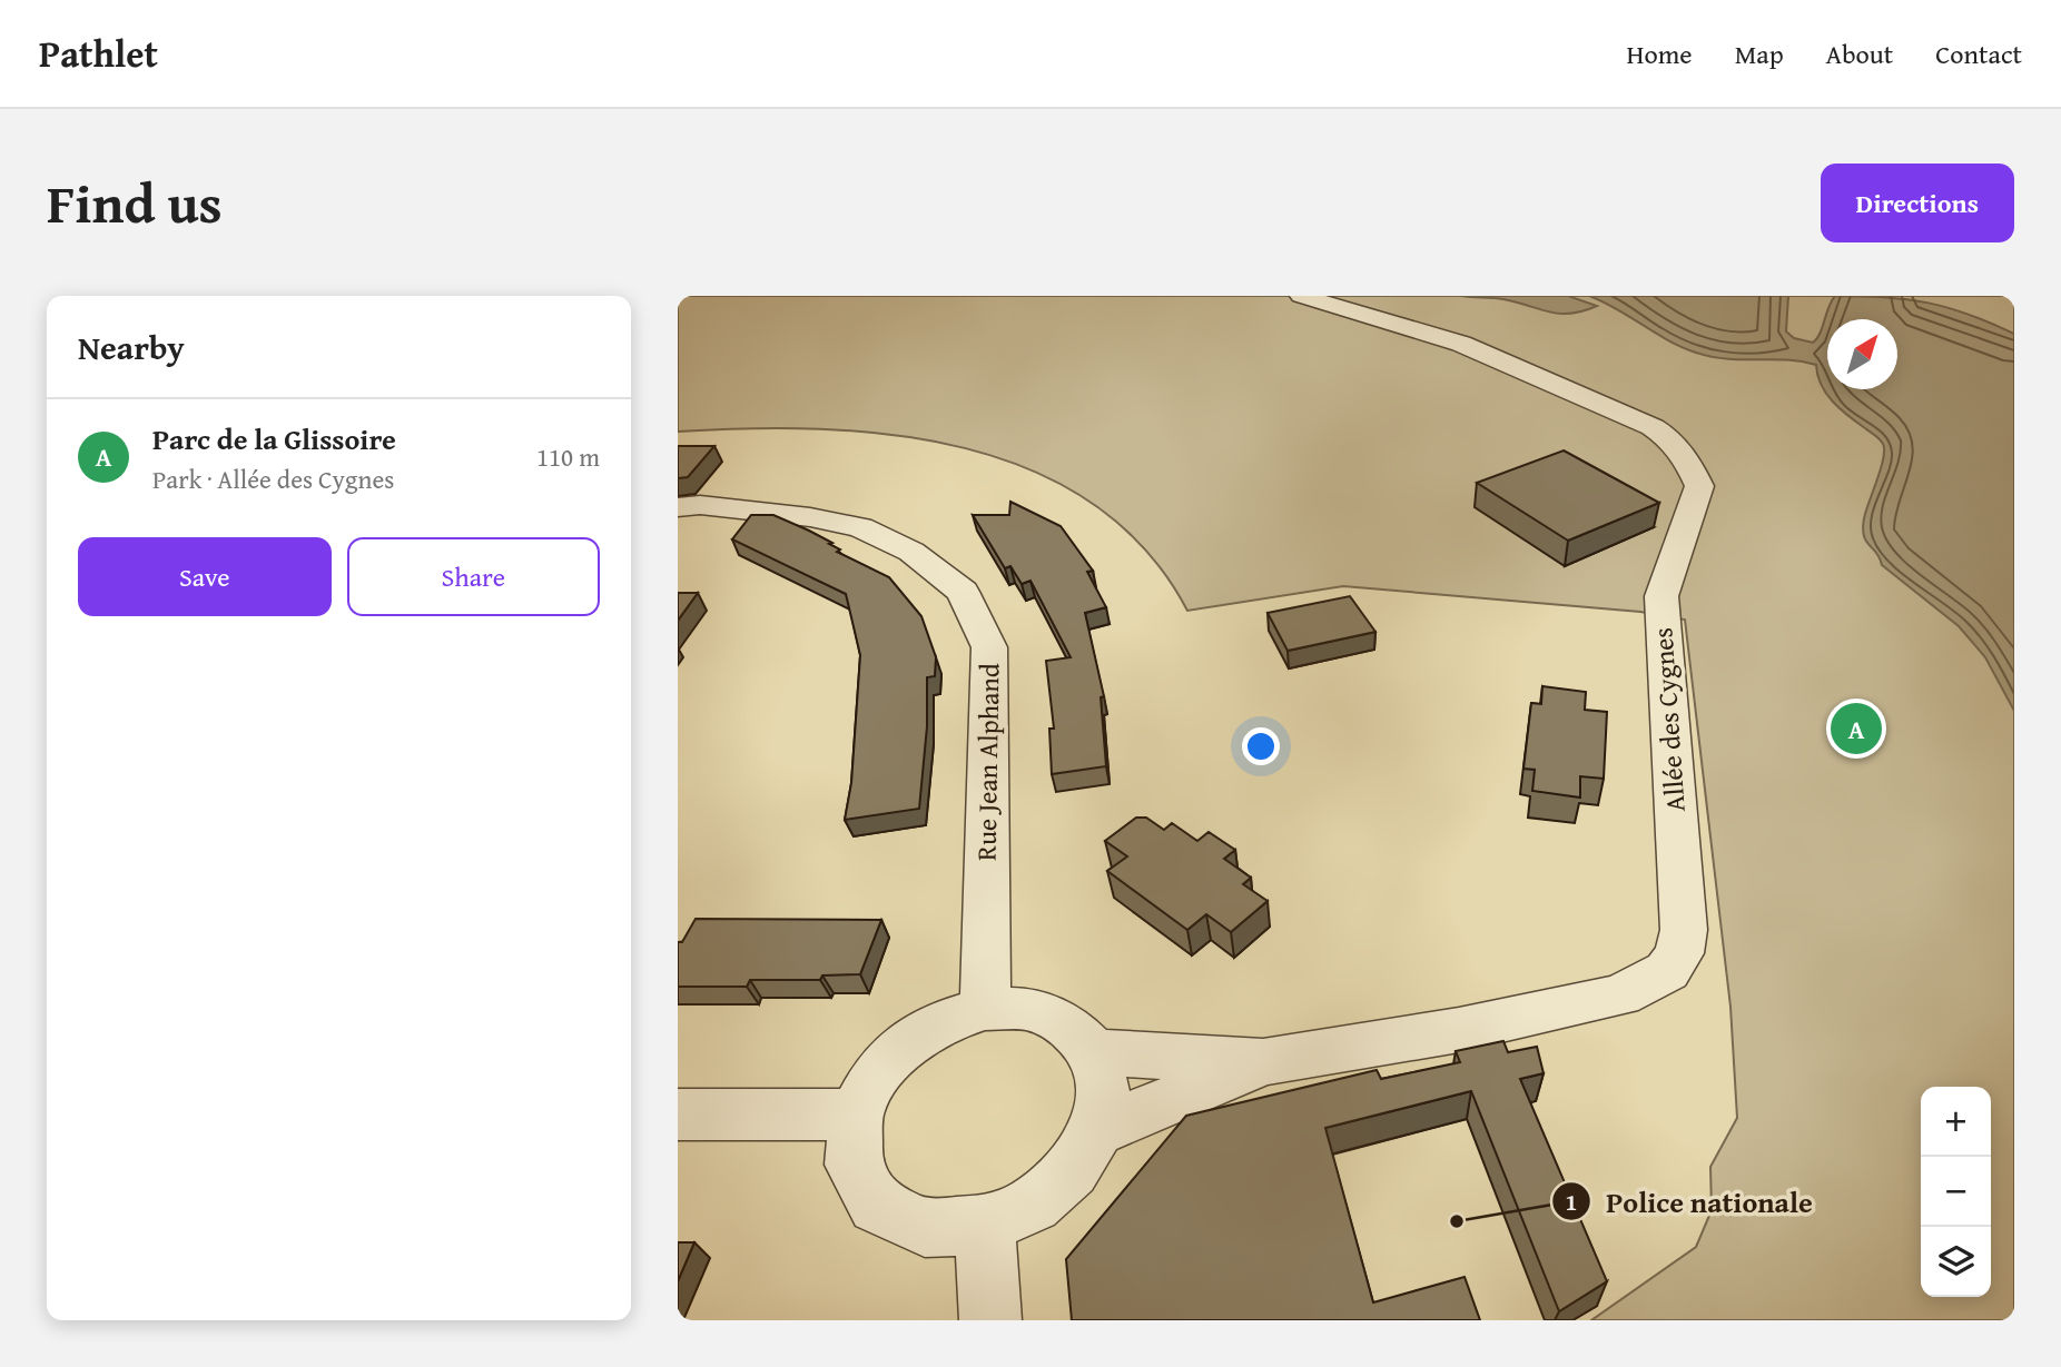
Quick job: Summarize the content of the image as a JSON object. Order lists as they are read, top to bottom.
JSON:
{
  "streets": {
    "street": ["Allée des Cygnes", "Rue Jean Alphand"]
  },
  "crossings": [
    ["Allée des Cygnes", "Rue Jean Alphand"]
  ],
  "places": ["Police nationale"],
  "north": "top right",
  "page": {
    "header": "Pathlet",
    "nav": [
      "Home",
      "Map",
      "About",
      "Contact"
    ],
    "title": "Find us",
    "buttons": [
      "Directions",
      ["Save", "Share"]
    ],
    "heading": "Nearby",
    "list": [
      {
        "mark": "A",
        "name": "Parc de la Glissoire",
        "note": "Park · Allée des Cygnes",
        "value": "110 m"
      }
    ],
    "pins": "A",
    "map_buttons": ["+", "−"]
  }
}
